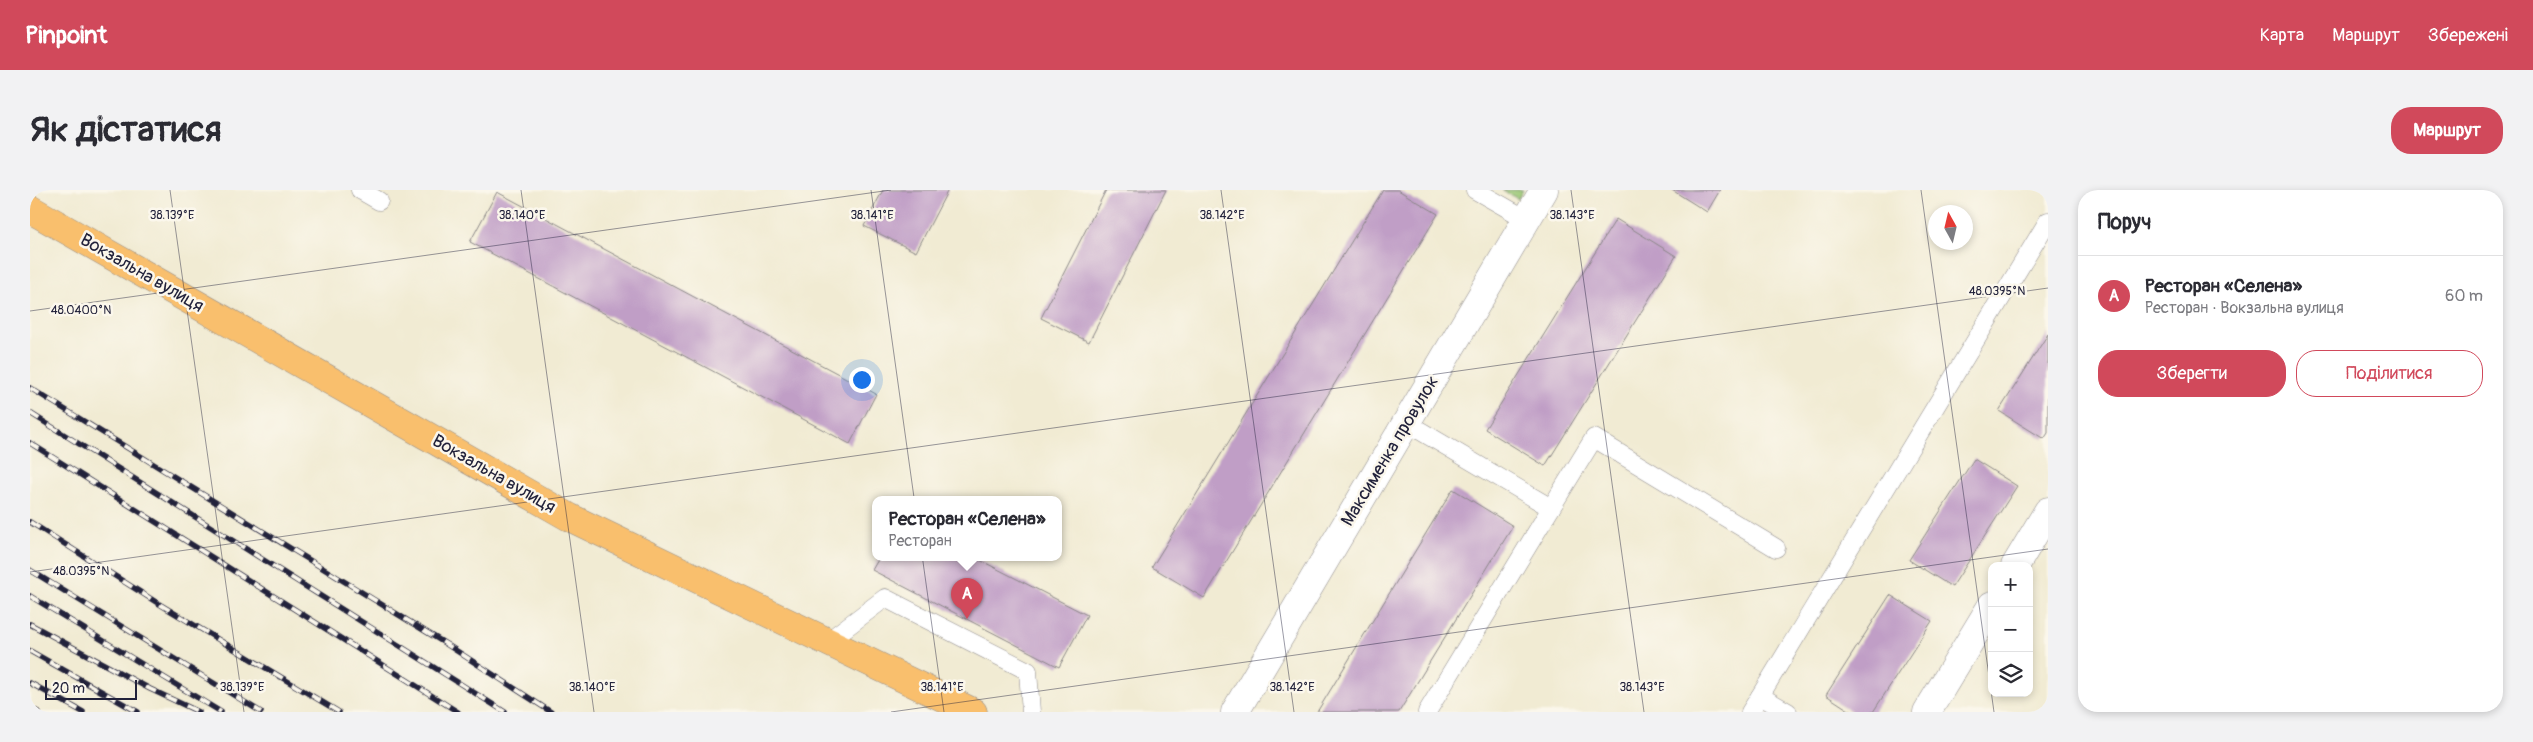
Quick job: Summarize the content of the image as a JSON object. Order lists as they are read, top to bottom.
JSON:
{
  "streets": {
    "main road": ["Вокзальна вулиця"],
    "street": ["Максименка провулок"]
  },
  "scale_bar": "20 m",
  "north": "top",
  "page": {
    "header": "Pinpoint",
    "nav": ["Карта", "Маршрут", "Збережені"],
    "buttons": [
      "Маршрут",
      ["Зберегти", "Поділитися"]
    ],
    "title": "Як дістатися",
    "heading": "Поруч",
    "list": [
      {
        "mark": "A",
        "name": "Ресторан «Селена»",
        "note": "Ресторан · Вокзальна вулиця",
        "value": "60 m"
      }
    ],
    "popup": ["Ресторан «Селена»", "Ресторан"],
    "map_buttons": ["+", "−"],
    "pins": "A",
    "scale": "20 m"
  },
  "coordinates": [
    "38.139°E",
    "38.140°E",
    "38.141°E",
    "38.142°E",
    "38.143°E",
    "48.0395°N",
    "48.0400°N"
  ]
}
